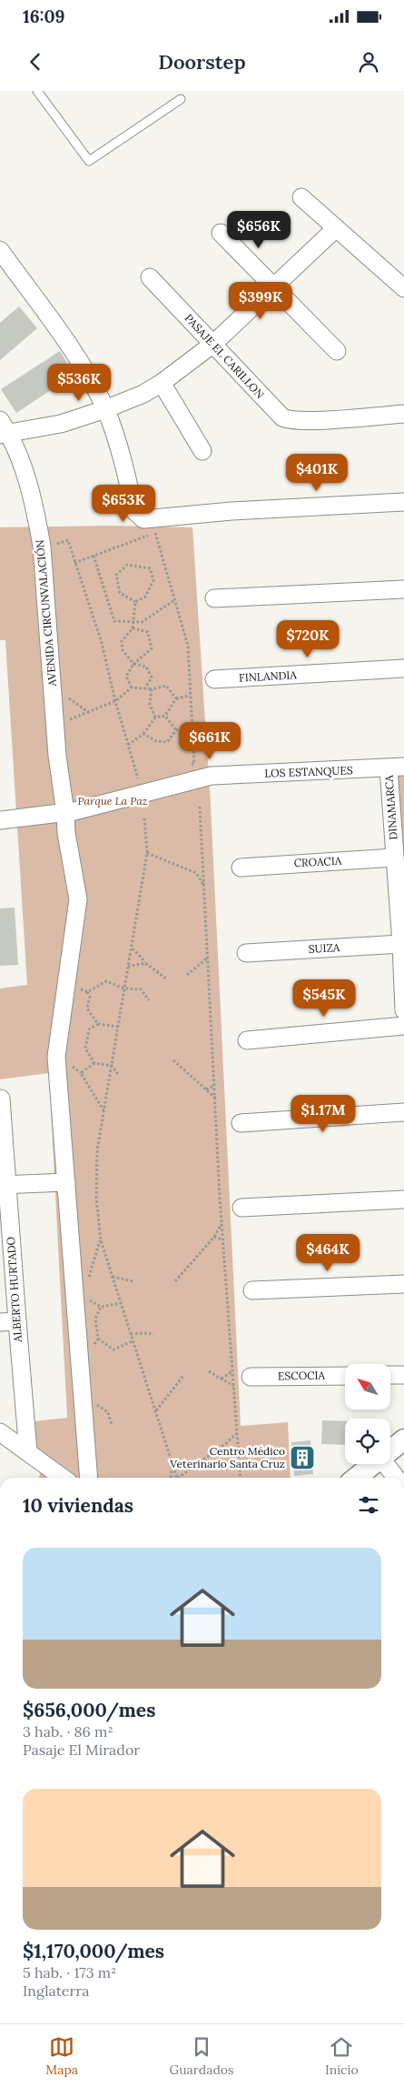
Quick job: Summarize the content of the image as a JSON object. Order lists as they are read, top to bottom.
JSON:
{
  "streets": {
    "street": [
      "PASAJE EL CARILLON",
      "AVENIDA CIRCUNVALACIÓN",
      "FINLANDIA",
      "LOS ESTANQUES",
      "DINAMARCA",
      "CROACIA",
      "SUIZA",
      "ALBERTO HURTADO",
      "ESCOCIA"
    ]
  },
  "crossings": [
    ["AVENIDA CIRCUNVALACIÓN", "LOS ESTANQUES"],
    ["LOS ESTANQUES", "DINAMARCA"],
    ["DINAMARCA", "CROACIA"],
    ["DINAMARCA", "SUIZA"]
  ],
  "parks": ["Parque La Paz"],
  "places": {
    "building": ["Centro Médico Veterinario Santa Cruz"]
  },
  "north": "top left",
  "page": {
    "status": "16:09",
    "header": "Doorstep",
    "price": [
      "$656K",
      "$399K",
      "$536K",
      "$401K",
      "$653K",
      "$720K",
      "$661K",
      "$545K",
      "$1.17M",
      "$464K"
    ],
    "heading": "10 viviendas",
    "list": [
      {
        "name": "$656,000/mes",
        "note": "3 hab. · 86 m² · Pasaje El Mirador"
      },
      {
        "name": "$1,170,000/mes",
        "note": "5 hab. · 173 m² · Inglaterra"
      }
    ],
    "tabs": ["Mapa", "Guardados", "Inicio"]
  }
}
